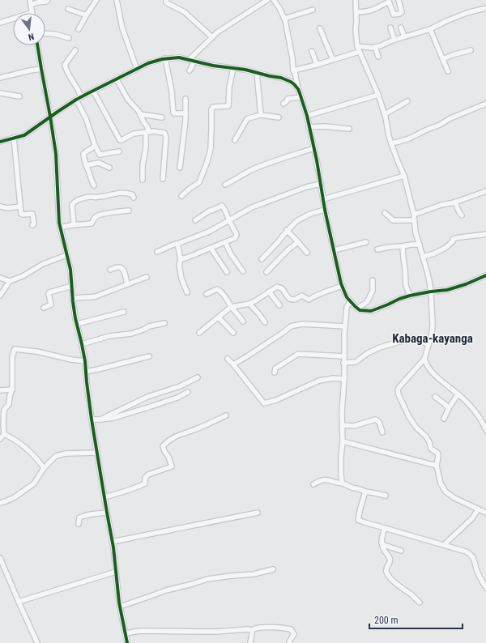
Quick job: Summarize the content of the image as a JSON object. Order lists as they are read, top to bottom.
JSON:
{
  "districts": ["Kabaga-kayanga"],
  "scale_bar": "200 m",
  "north": "bottom"
}
